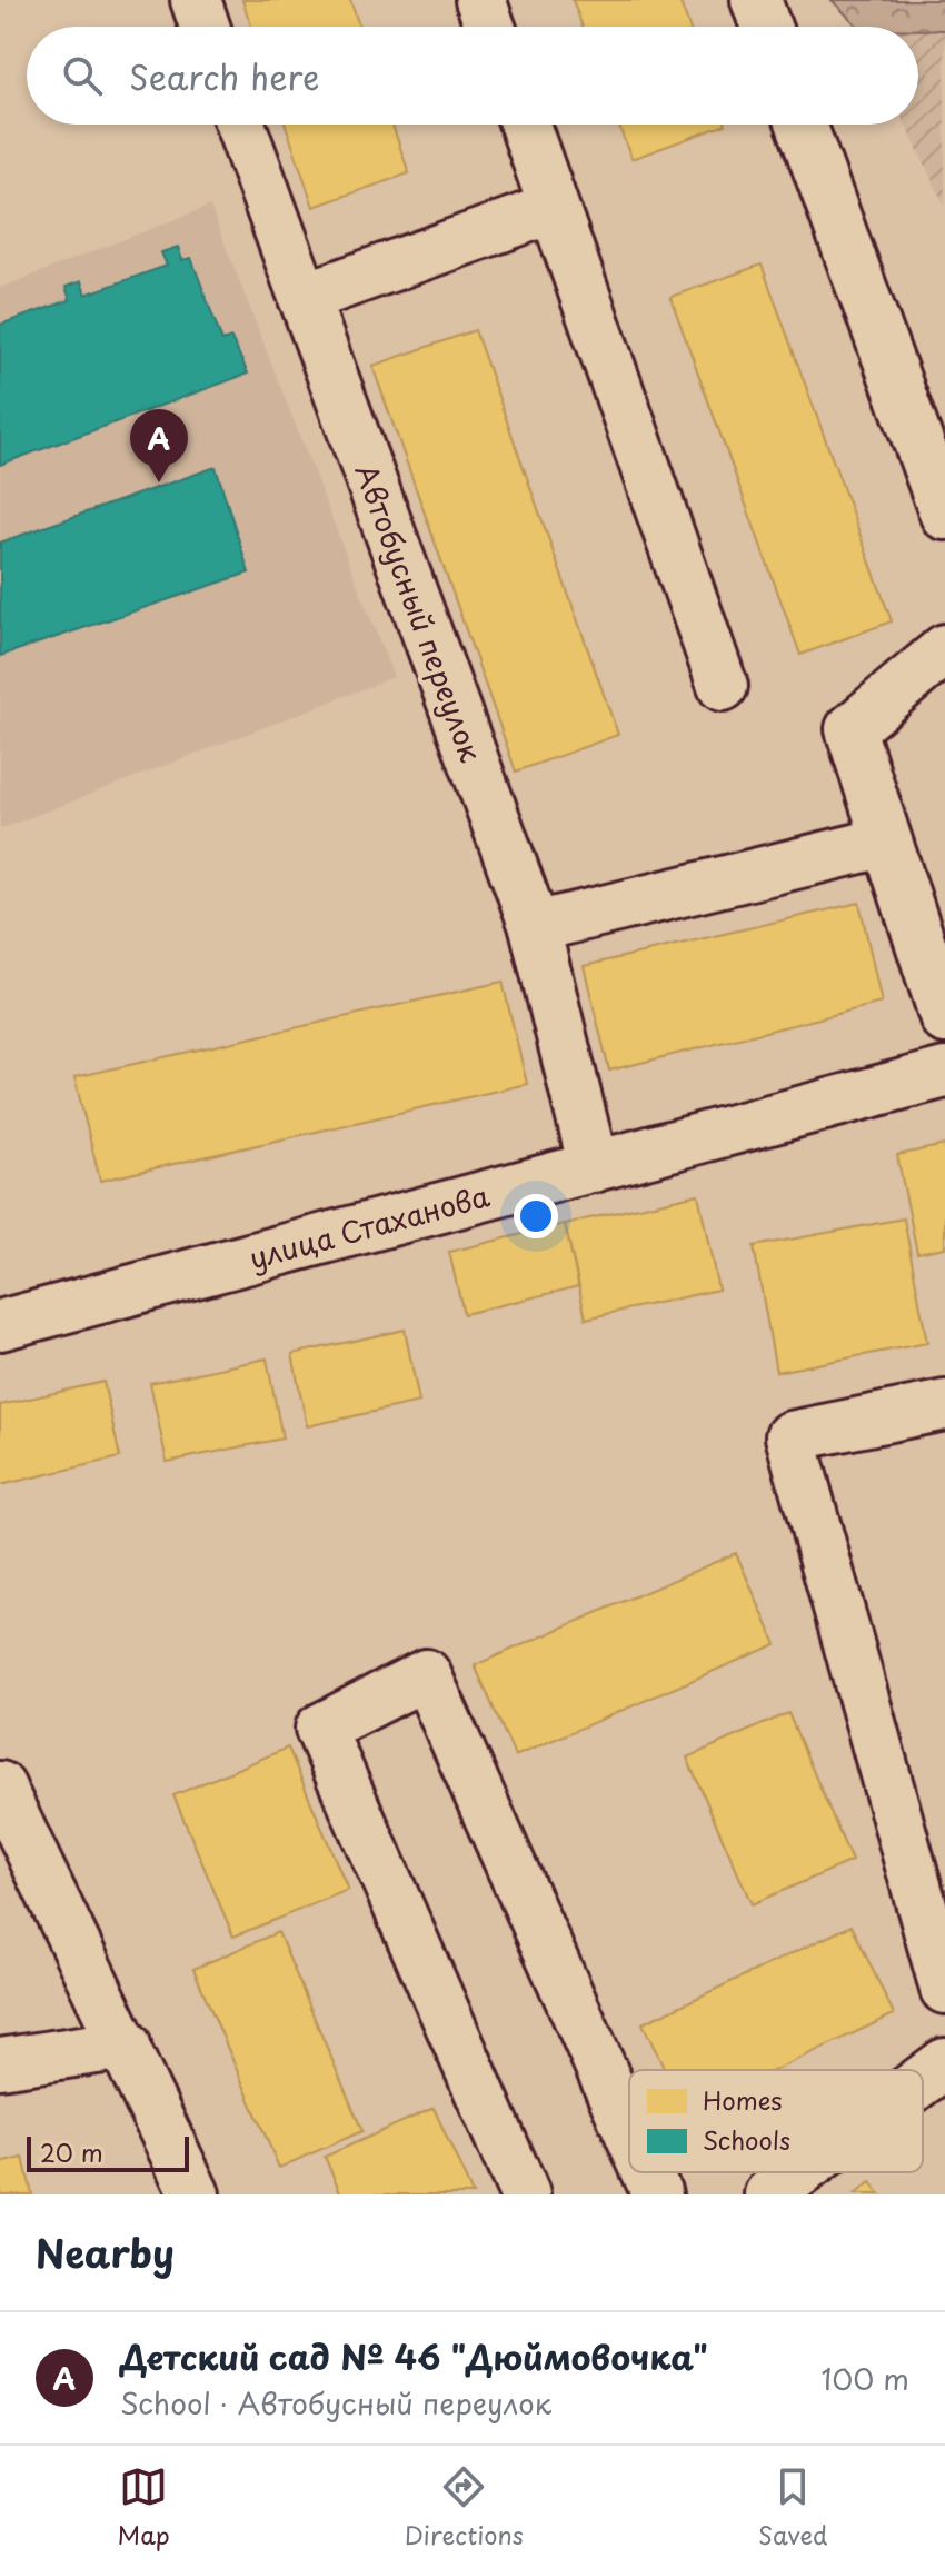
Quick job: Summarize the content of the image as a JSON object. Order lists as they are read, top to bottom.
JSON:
{
  "streets": {
    "street": ["Автобусный переулок", "улица Стаханова"]
  },
  "crossings": [
    ["Автобусный переулок", "улица Стаханова"]
  ],
  "legend": ["Homes", "Schools"],
  "scale_bar": "20 m",
  "page": {
    "search": "Search here",
    "pins": "A",
    "scale": "20 m",
    "heading": "Nearby",
    "list": [
      {
        "mark": "A",
        "name": "Детский сад № 46 \"Дюймовочка\"",
        "note": "School · Автобусный переулок",
        "value": "100 m"
      }
    ],
    "nav": ["Map", "Directions", "Saved"]
  }
}
